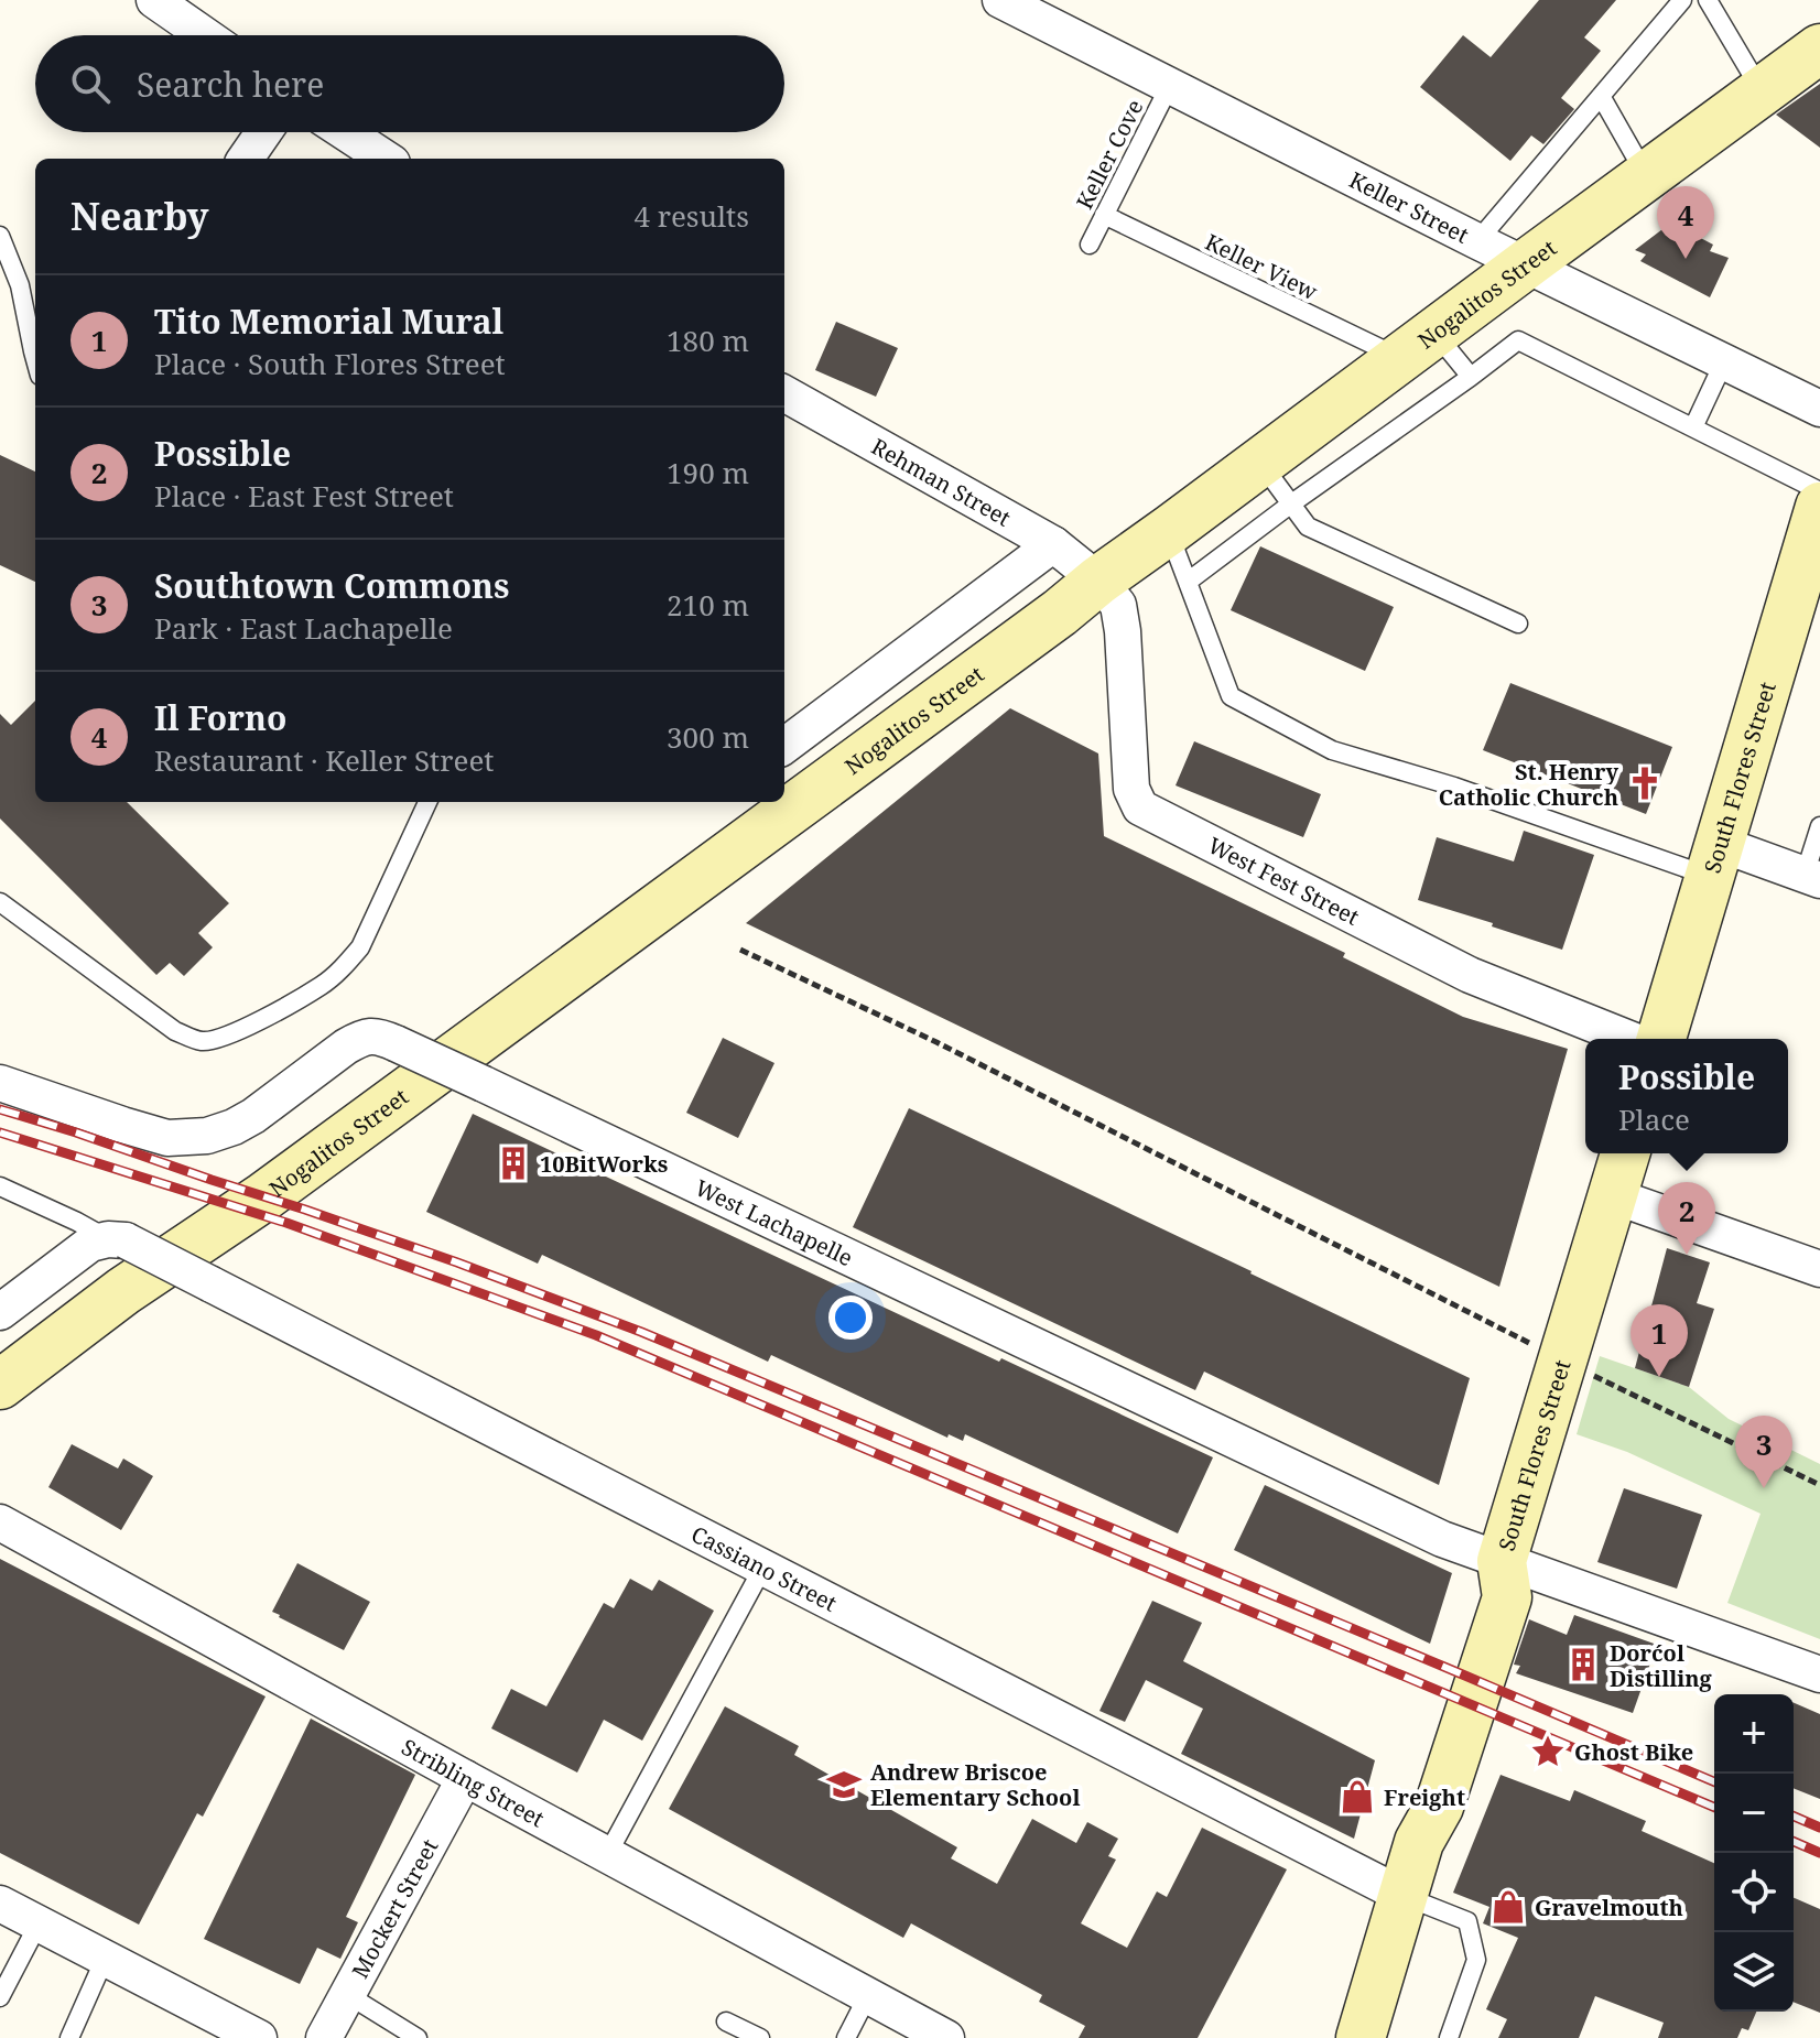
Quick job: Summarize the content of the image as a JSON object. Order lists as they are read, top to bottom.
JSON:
{
  "streets": {
    "main road": ["Nogalitos Street", "South Flores Street"],
    "street": [
      "Keller Street",
      "Rehman Street",
      "West Fest Street",
      "West Lachapelle",
      "Cassiano Street",
      "Stribling Street",
      "Mockert Street"
    ],
    "lane": ["Keller Cove", "Keller View"]
  },
  "crossings": [
    ["Keller Cove", "Keller Street"],
    ["Keller Cove", "Keller View"],
    ["Keller Street", "Nogalitos Street"],
    ["Keller View", "Nogalitos Street"],
    ["Nogalitos Street", "Rehman Street"],
    ["Nogalitos Street", "West Fest Street"],
    ["Rehman Street", "West Fest Street"],
    ["South Flores Street", "West Lachapelle"],
    ["South Flores Street", "Cassiano Street"],
    ["Stribling Street", "Mockert Street"]
  ],
  "places": {
    "church": ["St. Henry Catholic Church"],
    "building": ["10BitWorks", "Dorćol Distilling"],
    "place": ["Ghost Bike"],
    "school or university": ["Andrew Briscoe Elementary School"],
    "shop": ["Freight", "Gravelmouth"]
  },
  "page": {
    "search": "Search here",
    "heading": ["Nearby", "4 results"],
    "pins": [
      "4",
      "2",
      "1",
      "3"
    ],
    "list": [
      {
        "mark": "1",
        "name": "Tito Memorial Mural",
        "note": "Place · South Flores Street",
        "value": "180 m"
      },
      {
        "mark": "2",
        "name": "Possible",
        "note": "Place · East Fest Street",
        "value": "190 m"
      },
      {
        "mark": "3",
        "name": "Southtown Commons",
        "note": "Park · East Lachapelle",
        "value": "210 m"
      },
      {
        "mark": "4",
        "name": "Il Forno",
        "note": "Restaurant · Keller Street",
        "value": "300 m"
      }
    ],
    "popup": ["Possible", "Place"],
    "map_buttons": ["+", "−"]
  }
}
